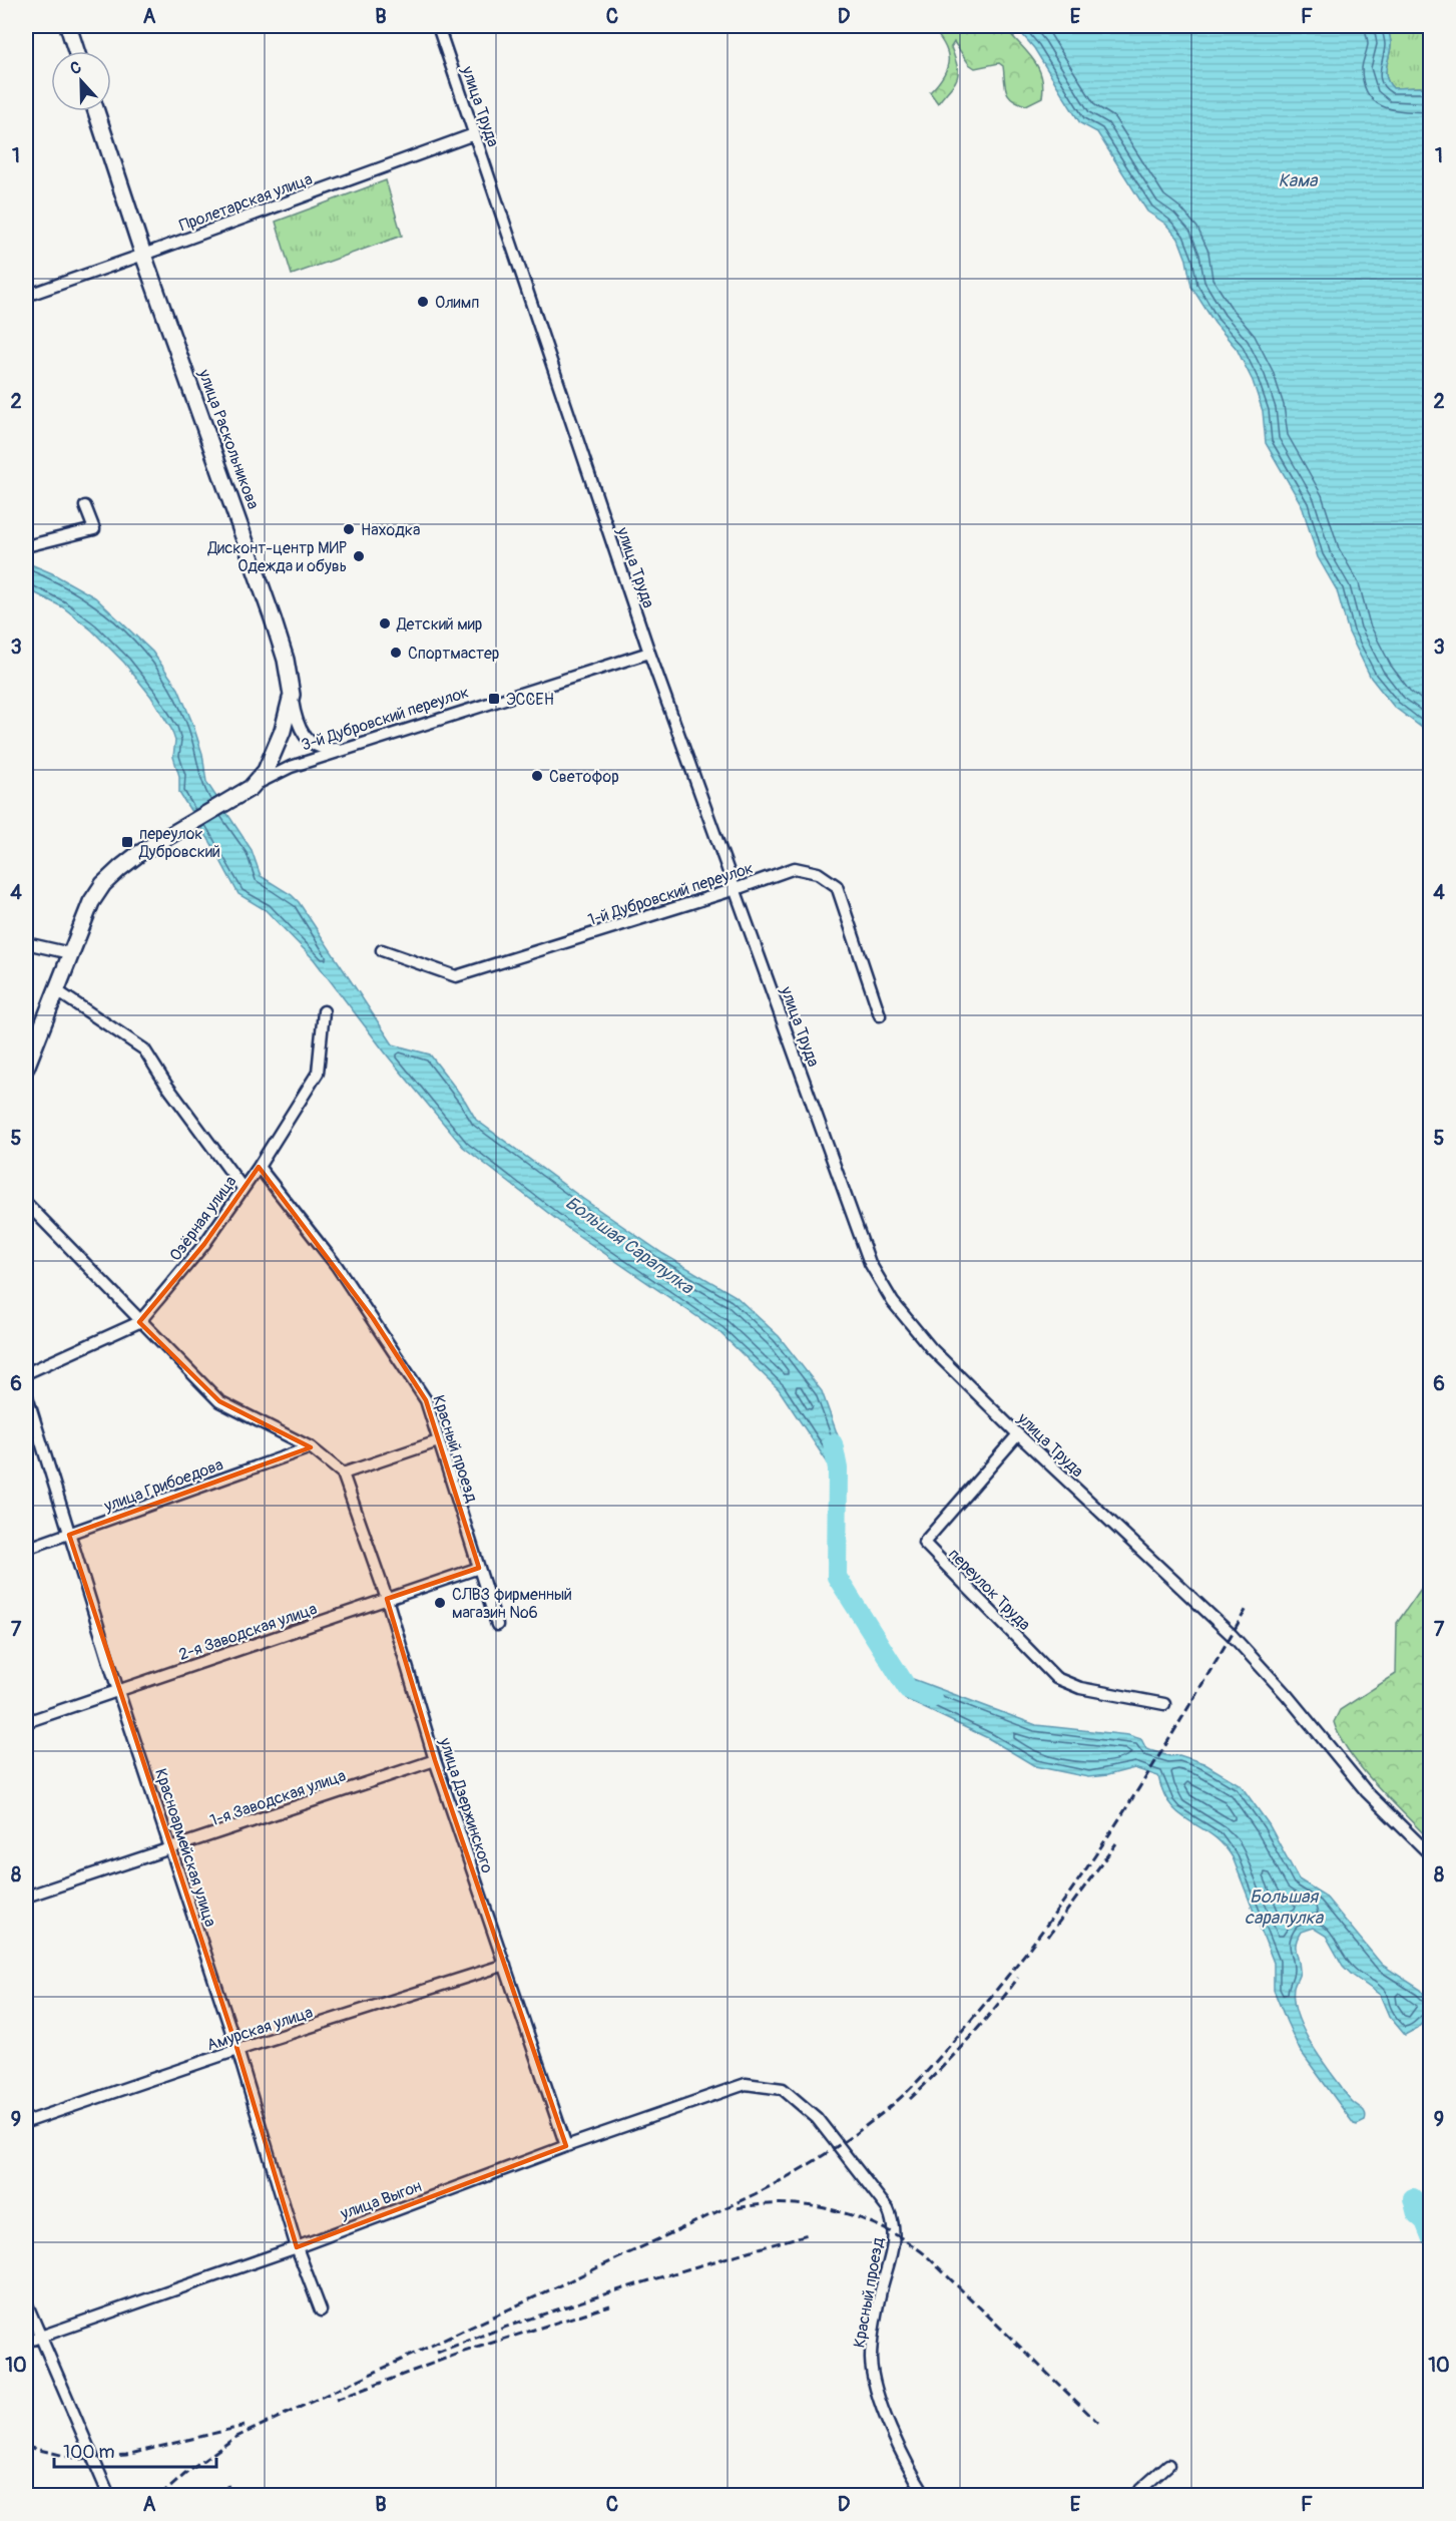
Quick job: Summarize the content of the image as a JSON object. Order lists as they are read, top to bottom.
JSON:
{
  "streets": {
    "main road": ["улица Раскольникова"],
    "street": [
      "улица Труда",
      "Пролетарская улица",
      "3-й Дубровский переулок",
      "1-й Дубровский переулок",
      "Озёрная улица",
      "Красный проезд",
      "улица Грибоедова",
      "переулок Труда",
      "2-я Заводская улица",
      "1-я Заводская улица",
      "улица Дзержинского",
      "Красноармейская улица",
      "Амурская улица",
      "улица Выгон"
    ]
  },
  "crossings": [
    ["улица Труда", "Пролетарская улица"],
    ["улица Труда", "3-й Дубровский переулок"],
    ["улица Труда", "1-й Дубровский переулок"],
    ["улица Труда", "переулок Труда"],
    ["Пролетарская улица", "улица Раскольникова"],
    ["улица Раскольникова", "3-й Дубровский переулок"],
    ["Озёрная улица", "Красный проезд"],
    ["Красный проезд", "2-я Заводская улица"],
    ["Красный проезд", "улица Выгон"],
    ["улица Грибоедова", "Красноармейская улица"],
    ["2-я Заводская улица", "улица Дзержинского"],
    ["2-я Заводская улица", "Красноармейская улица"],
    ["1-я Заводская улица", "улица Дзержинского"],
    ["1-я Заводская улица", "Красноармейская улица"],
    ["улица Дзержинского", "Амурская улица"],
    ["улица Дзержинского", "улица Выгон"],
    ["Красноармейская улица", "Амурская улица"],
    ["Красноармейская улица", "улица Выгон"]
  ],
  "water": ["Кама", "Большая Сарапулка", "Большая сарапулка"],
  "places": {
    "other": [
      "Олимп",
      "Находка",
      "Дисконт-центр МИР Одежда и обувь",
      "Детский мир",
      "Спортмастер",
      "Светофор",
      "СЛВЗ фирменный магазин №6"
    ],
    "transit": ["ЭССЕН", "переулок Дубровский"]
  },
  "scale_bar": "100 m",
  "north": "top",
  "grid": {
    "columns": [
      "A",
      "B",
      "C",
      "D",
      "E",
      "F"
    ],
    "rows": [
      "1",
      "2",
      "3",
      "4",
      "5",
      "6",
      "7",
      "8",
      "9",
      "10"
    ]
  }
}
